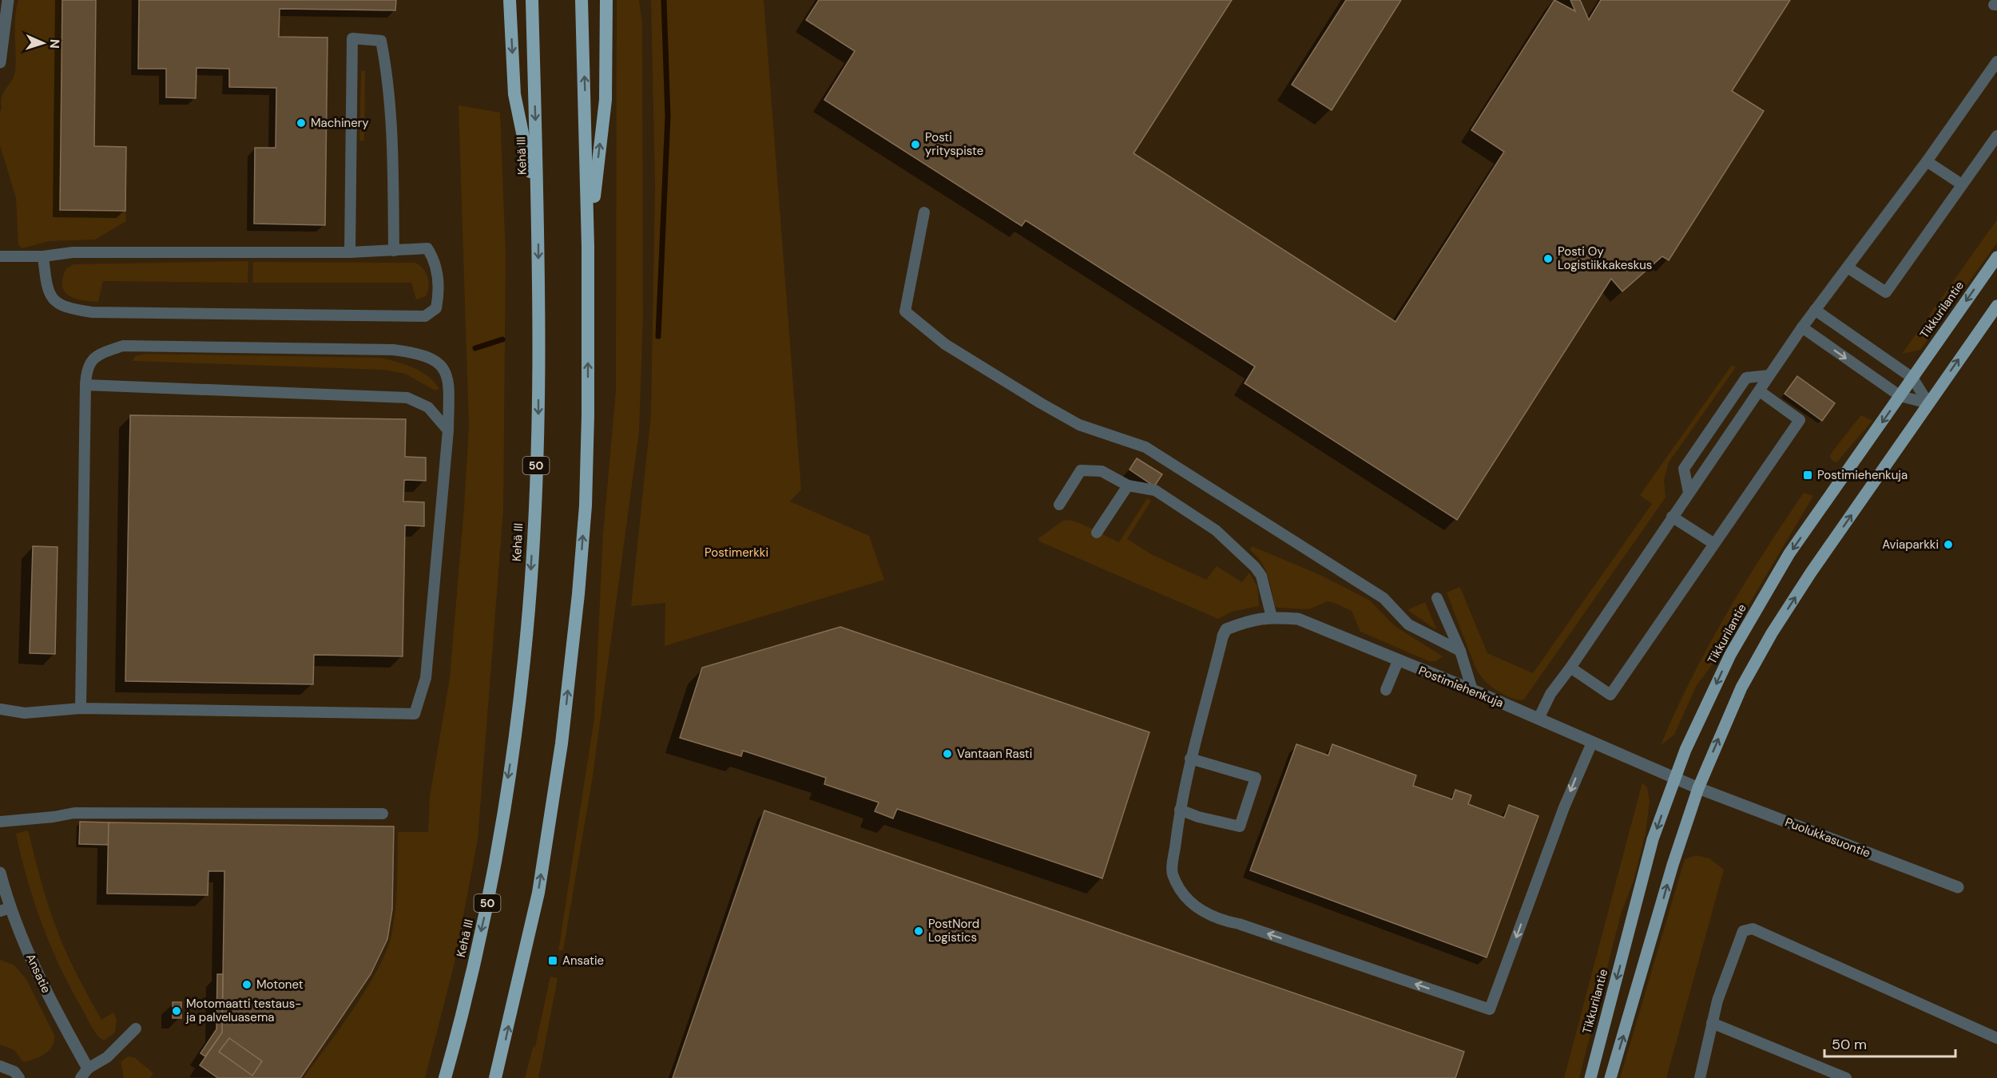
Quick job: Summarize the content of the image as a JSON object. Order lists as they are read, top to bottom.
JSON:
{
  "streets": {
    "highway": ["Kehä III", "50"],
    "main road": ["Tikkurilantie"],
    "street": ["Postimiehenkuja", "Puolukkasuontie", "Ansatie"]
  },
  "crossings": [
    ["Tikkurilantie", "Postimiehenkuja"],
    ["Postimiehenkuja", "Puolukkasuontie"]
  ],
  "parks": ["Postimerkki"],
  "places": {
    "other": [
      "Machinery",
      "Posti yrityspiste",
      "Posti Oy Logistiikkakeskus",
      "Aviaparkki",
      "Vantaan Rasti",
      "PostNord Logistics",
      "Motonet",
      "Motomaatti testaus- ja palveluasema"
    ],
    "transit": ["Postimiehenkuja", "Ansatie"]
  },
  "scale_bar": "50 m",
  "north": "right"
}
